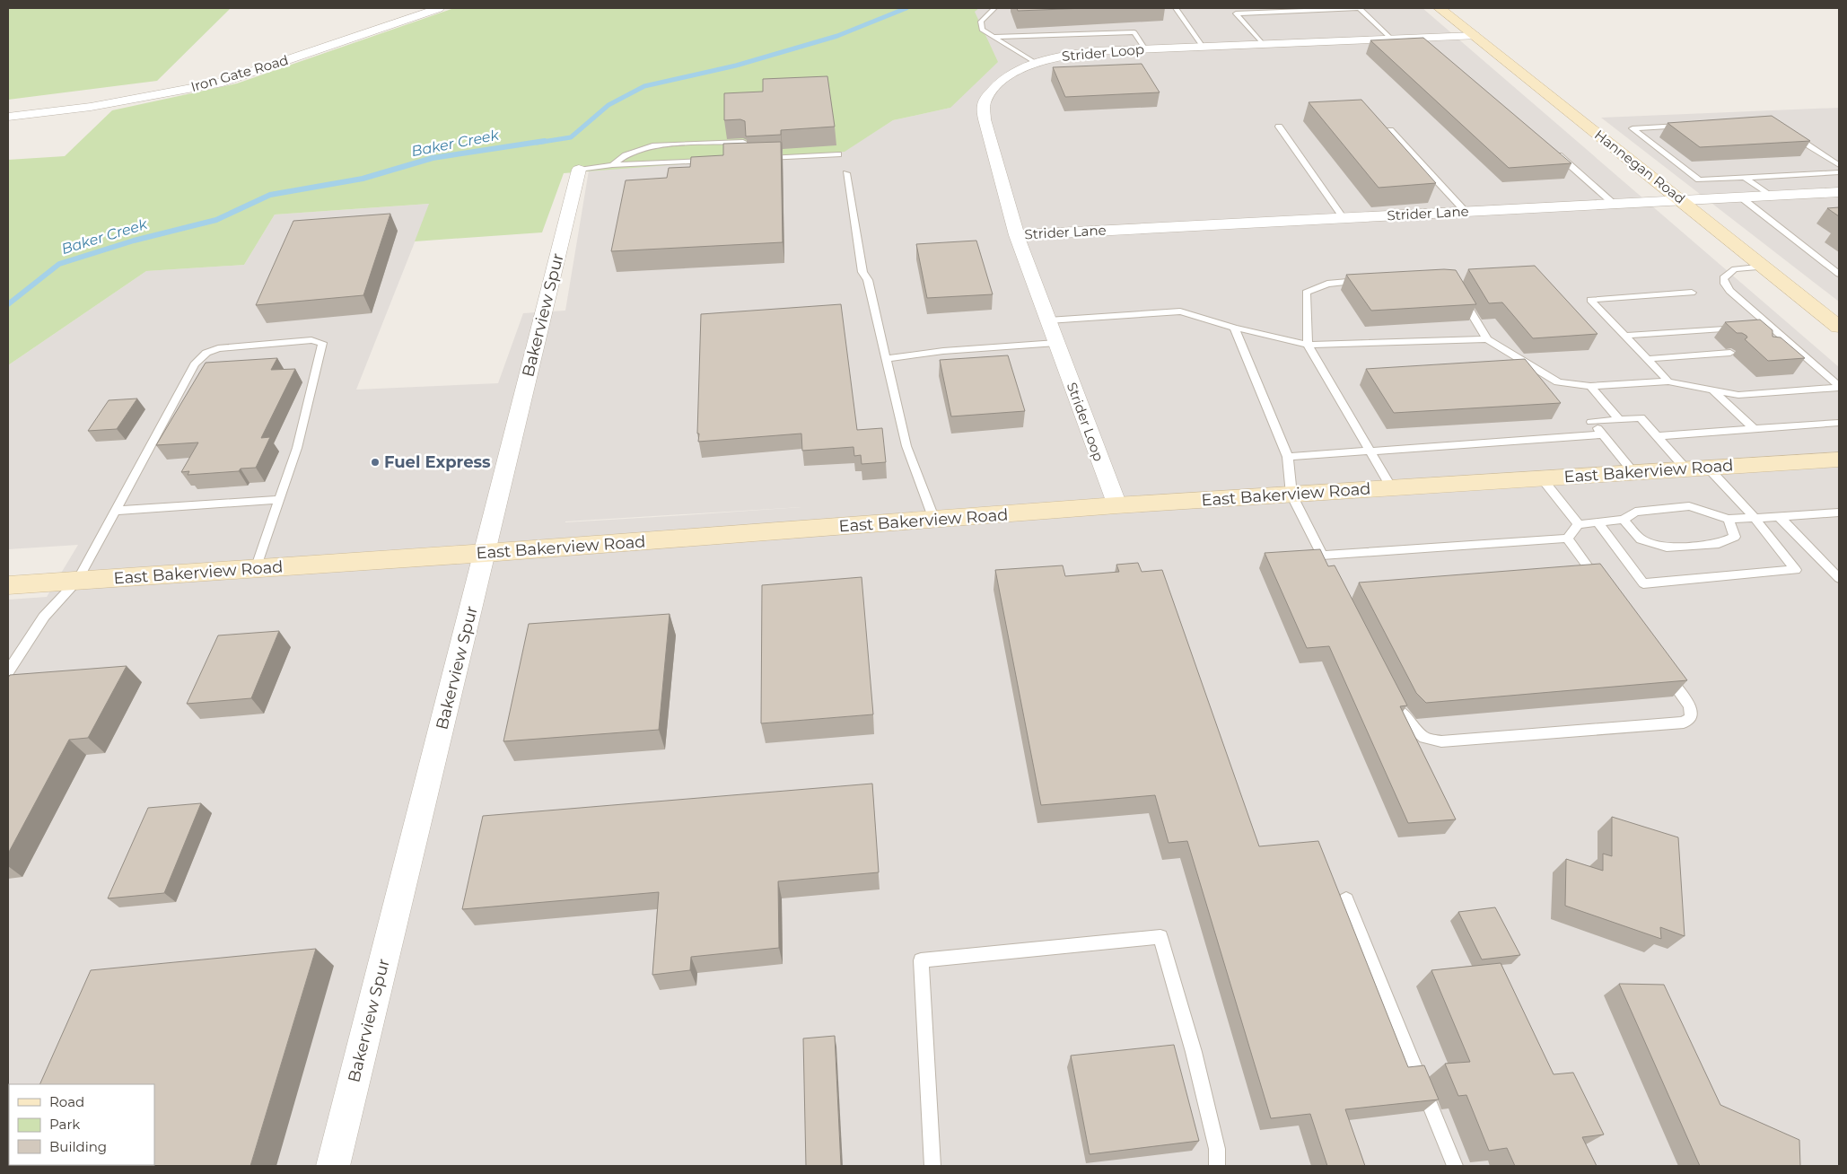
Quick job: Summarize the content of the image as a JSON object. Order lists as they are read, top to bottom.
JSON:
{
  "streets": {
    "main road": ["Hannegan Road", "East Bakerview Road"],
    "street": [
      "Strider Loop",
      "Iron Gate Road",
      "Strider Lane",
      "Bakerview Spur"
    ]
  },
  "crossings": [
    ["Strider Loop", "Hannegan Road"],
    ["Strider Loop", "Strider Lane"],
    ["Strider Loop", "East Bakerview Road"],
    ["Hannegan Road", "Strider Lane"],
    ["Bakerview Spur", "East Bakerview Road"]
  ],
  "water": ["Baker Creek"],
  "places": ["Fuel Express"],
  "legend": ["Road", "Park", "Building"]
}
